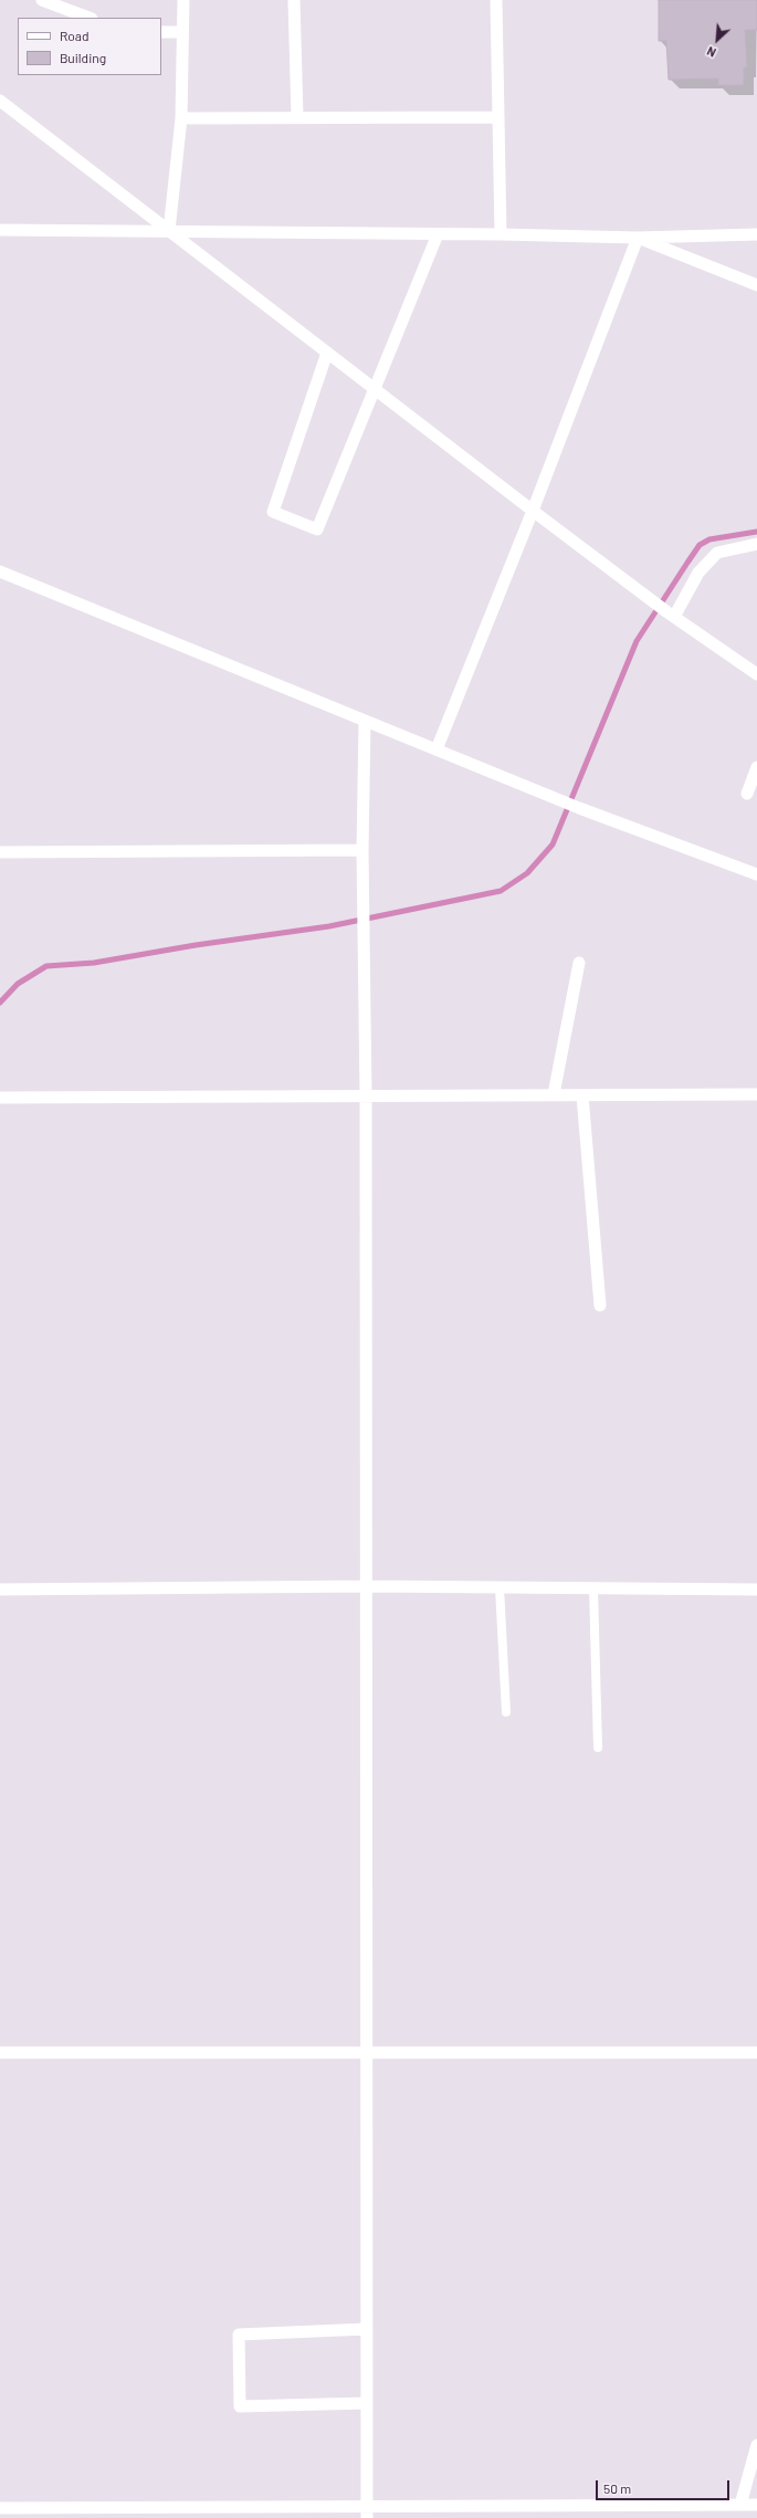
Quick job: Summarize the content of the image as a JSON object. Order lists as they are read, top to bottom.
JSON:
{
  "legend": ["Road", "Building"],
  "scale_bar": "50 m",
  "north": "bottom left"
}
